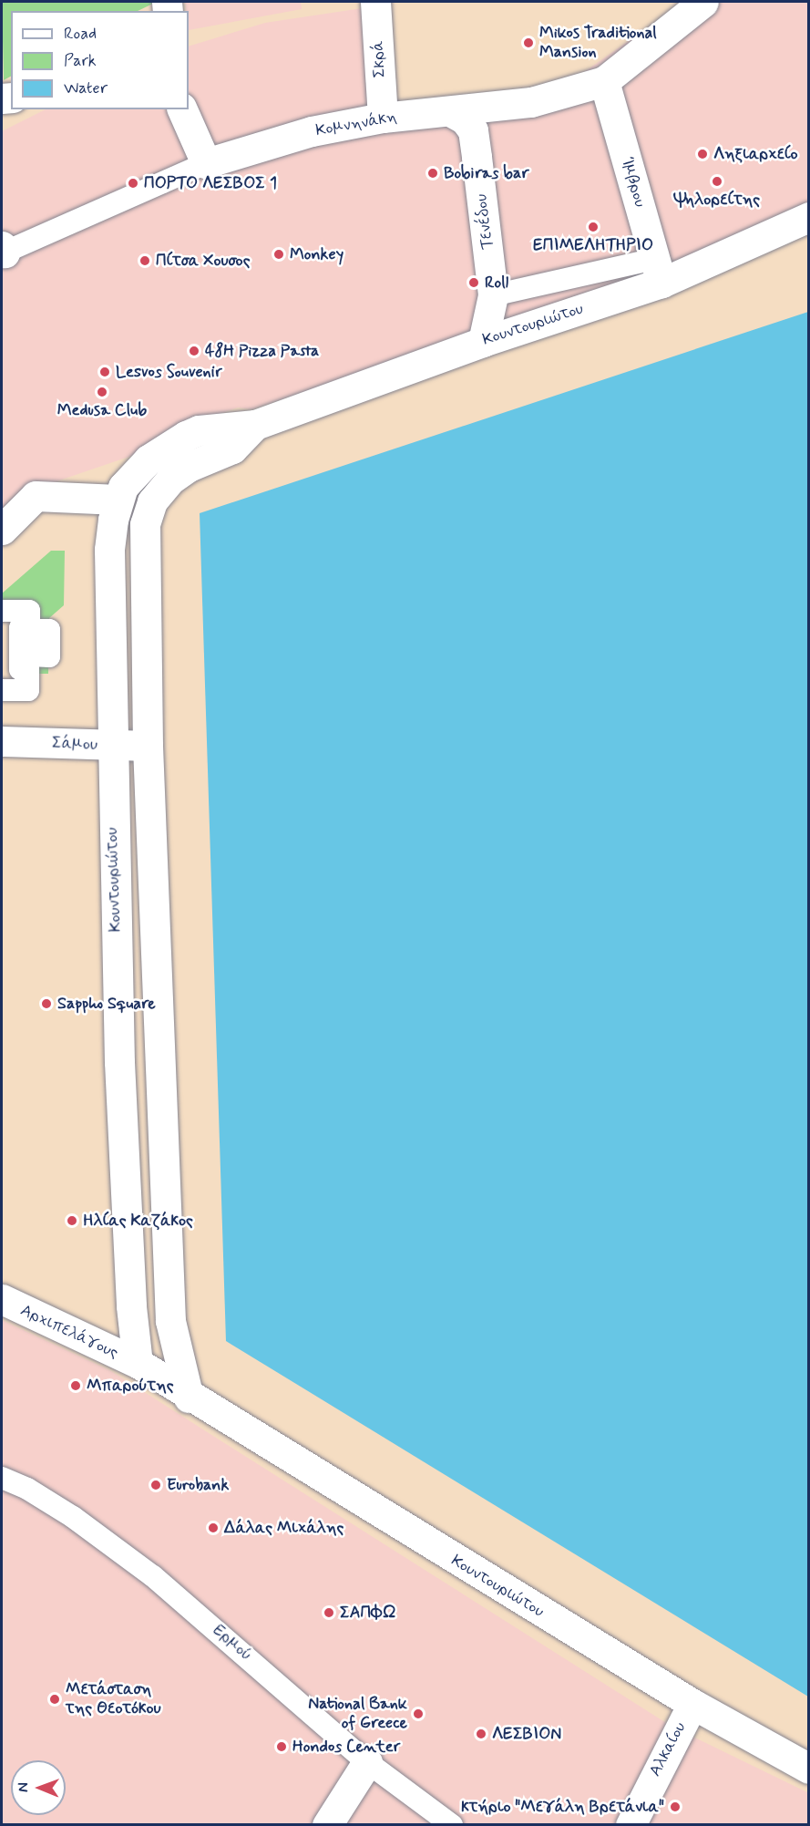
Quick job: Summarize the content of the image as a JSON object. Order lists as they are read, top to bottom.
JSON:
{
  "streets": {
    "main road": [
      "Σκρά",
      "Κομνηνάκη",
      "Ίμβρου",
      "Τενέδου",
      "Κουντουριώτου",
      "Σάμου",
      "Αρχιπελάγους",
      "Αλκαίου"
    ],
    "street": ["Ερμού"]
  },
  "crossings": [
    ["Σκρά", "Κομνηνάκη"],
    ["Κομνηνάκη", "Ίμβρου"],
    ["Κομνηνάκη", "Τενέδου"],
    ["Ίμβρου", "Κουντουριώτου"],
    ["Τενέδου", "Κουντουριώτου"],
    ["Κουντουριώτου", "Σάμου"],
    ["Κουντουριώτου", "Αρχιπελάγους"],
    ["Κουντουριώτου", "Αλκαίου"]
  ],
  "places": [
    "Mikos Traditional Mansion",
    "Ληξιαρχείο",
    "Bobiras bar",
    "Ψηλορείτης",
    "ΠΟΡΤΟ ΛΕΣΒΟΣ 1",
    "ΕΠΙΜΕΛΗΤΗΡΙΟ",
    "Monkey",
    "Πίτσα Χουσος",
    "Roll",
    "48H Pizza Pasta",
    "Lesvos Souvenir",
    "Medusa Club",
    "Sappho Square",
    "Ηλίας Καζάκος",
    "Μπαρούτης",
    "Eurobank",
    "Δάλας Μιχάλης",
    "ΣΑΠΦΩ",
    "Μετάσταση της Θεοτόκου",
    "National Bank of Greece",
    "ΛΕΣΒΙΟΝ",
    "Hondos Center",
    "κτήριο \"Μεγάλη Βρετάνια\""
  ],
  "legend": ["Road", "Park", "Water"],
  "north": "left"
}
